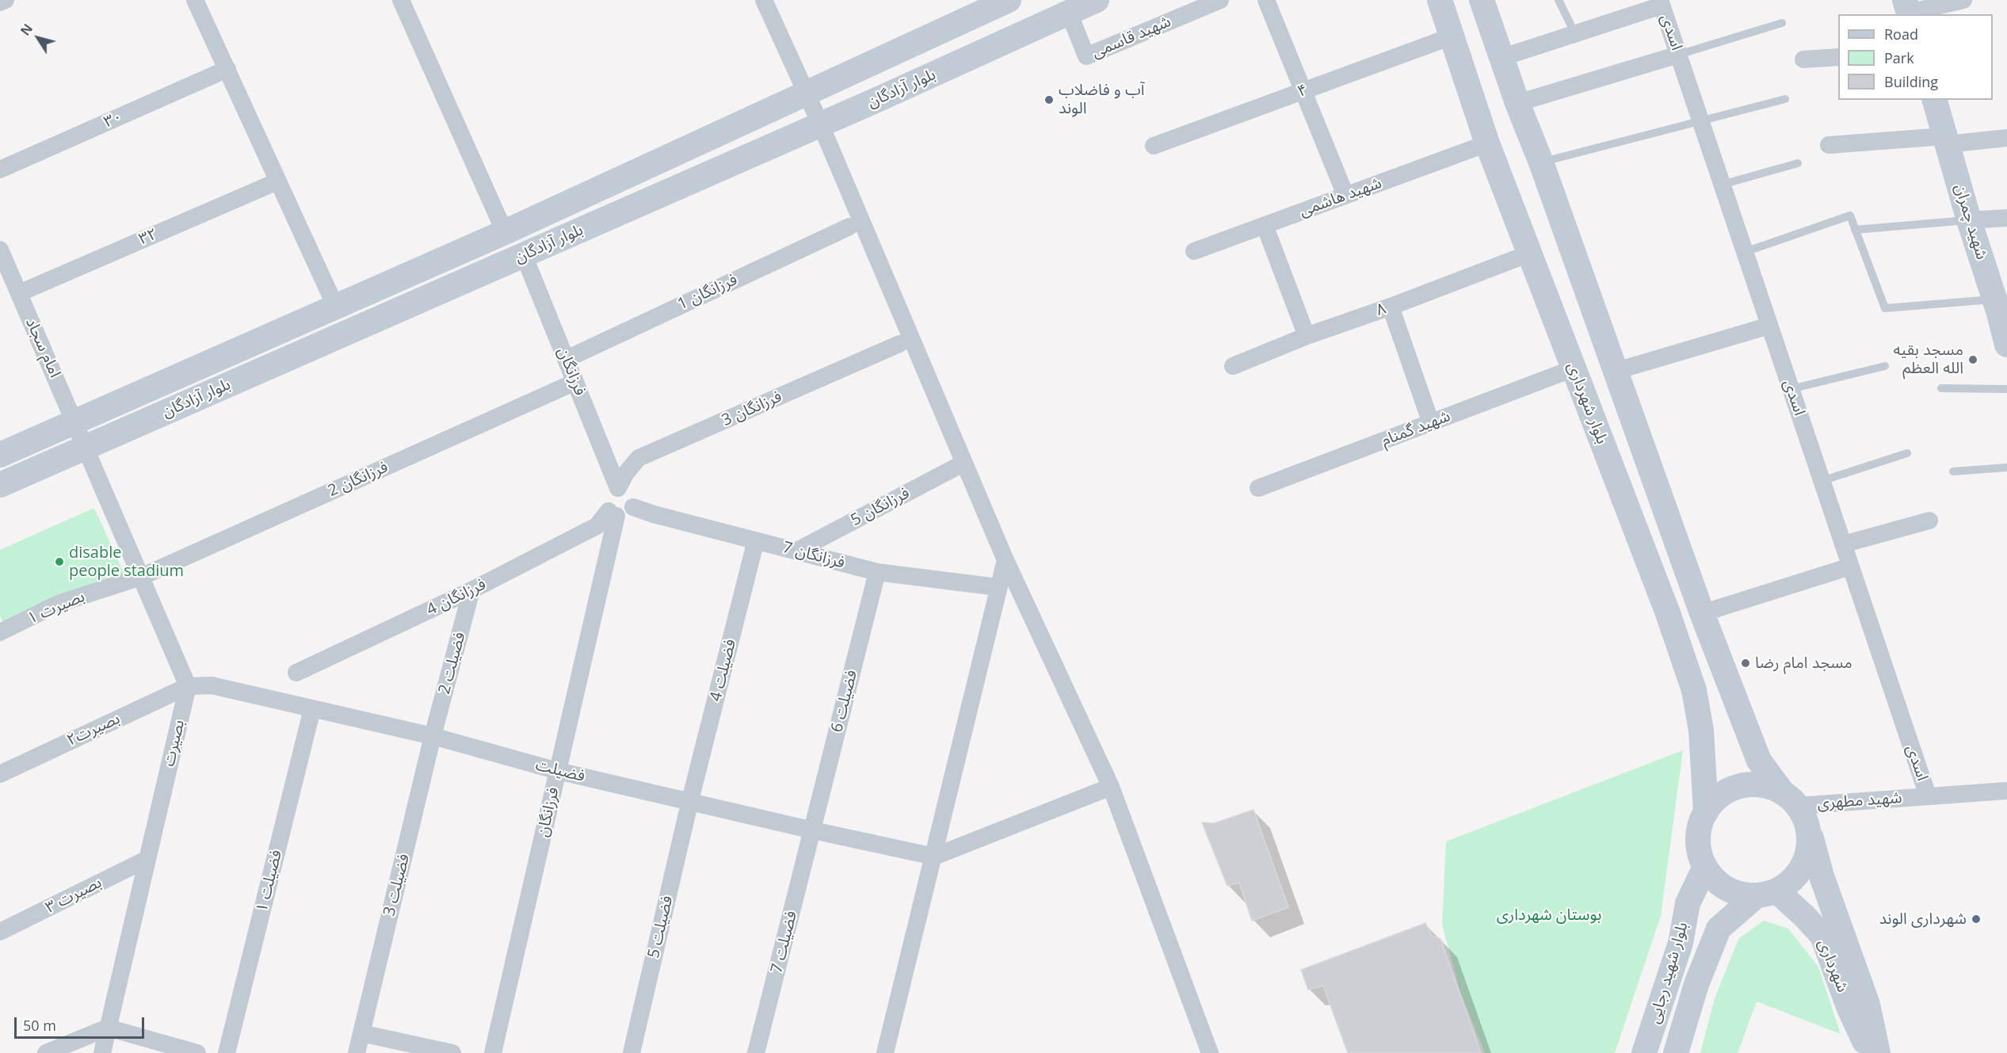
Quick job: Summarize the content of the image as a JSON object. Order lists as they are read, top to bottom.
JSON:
{
  "streets": {
    "street": [
      "اسدی",
      "شهید قاسمی",
      "بلوار آزادگان",
      "۴",
      "۳۰",
      "شهید هاشمی",
      "شهید چمران",
      "۳۲",
      "فرزانگان 1",
      "۸",
      "امام سجاد",
      "فرزانگان",
      "بلوار شهرداری",
      "فرزانگان 3",
      "شهید گمنام",
      "فرزانگان 2",
      "فرزانگان 5",
      "فرزانگان 7",
      "فرزانگان 4",
      "بصیرت ۱",
      "فضیلت 2",
      "فضیلت 4",
      "فضیلت 6",
      "بصیرت۲",
      "بصیرت",
      "فضیلت",
      "شهید مطهری",
      "فضیلت ۱",
      "فضیلت 3",
      "بصیرت ۳",
      "فضیلت 5",
      "فضیلت 7",
      "شهرداری",
      "بلوار شهید رجایی"
    ]
  },
  "crossings": [
    ["اسدی", "شهید مطهری"],
    ["شهید قاسمی", "بلوار آزادگان"],
    ["بلوار آزادگان", "امام سجاد"],
    ["بلوار آزادگان", "فرزانگان"],
    ["۴", "بلوار شهرداری"],
    ["شهید هاشمی", "بلوار شهرداری"],
    ["۳۲", "امام سجاد"],
    ["فرزانگان 1", "فرزانگان"],
    ["۸", "بلوار شهرداری"],
    ["فرزانگان", "فرزانگان 3"],
    ["فرزانگان", "فرزانگان 2"],
    ["فرزانگان", "فرزانگان 7"],
    ["فرزانگان", "فرزانگان 4"],
    ["فرزانگان", "فضیلت"],
    ["بلوار شهرداری", "شهید گمنام"],
    ["بلوار شهرداری", "شهید مطهری"],
    ["بلوار شهرداری", "شهرداری"],
    ["بلوار شهرداری", "بلوار شهید رجایی"],
    ["فرزانگان 3", "فرزانگان 7"],
    ["فرزانگان 3", "فرزانگان 4"],
    ["فرزانگان 2", "بصیرت ۱"],
    ["فرزانگان 5", "فرزانگان 7"],
    ["فرزانگان 7", "فرزانگان 4"],
    ["فرزانگان 7", "فضیلت 4"],
    ["فرزانگان 7", "فضیلت 6"],
    ["فرزانگان 4", "فضیلت 2"],
    ["فضیلت 2", "فضیلت"],
    ["فضیلت 2", "فضیلت 3"],
    ["فضیلت 4", "فضیلت"],
    ["فضیلت 4", "فضیلت 5"],
    ["فضیلت 6", "فضیلت"],
    ["فضیلت 6", "فضیلت 7"],
    ["بصیرت۲", "بصیرت"],
    ["بصیرت۲", "فضیلت"],
    ["بصیرت", "فضیلت"],
    ["بصیرت", "بصیرت ۳"],
    ["فضیلت", "فضیلت ۱"],
    ["فضیلت", "فضیلت 3"],
    ["فضیلت", "فضیلت 5"],
    ["فضیلت", "فضیلت 7"],
    ["شهید مطهری", "شهرداری"],
    ["شهید مطهری", "بلوار شهید رجایی"],
    ["شهرداری", "بلوار شهید رجایی"]
  ],
  "parks": ["بوستان شهرداری"],
  "places": [
    "آب و فاضلاب الوند",
    "مسجد بقیه الله العظم",
    "disable people stadium",
    "مسجد امام رضا",
    "شهرداری الوند"
  ],
  "legend": ["Road", "Park", "Building"],
  "scale_bar": "50 m",
  "north": "top left"
}
